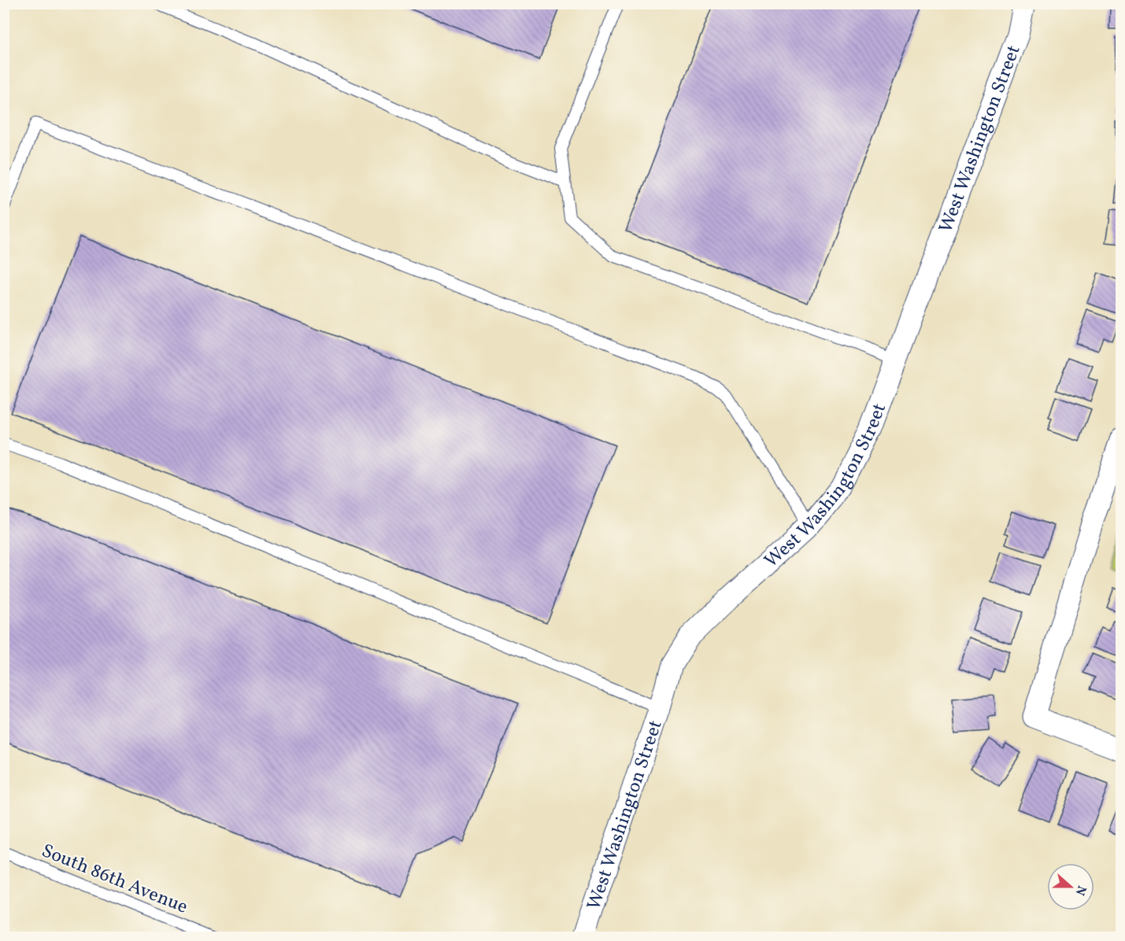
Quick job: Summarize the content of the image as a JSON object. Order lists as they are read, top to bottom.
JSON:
{
  "streets": {
    "street": ["West Washington Street"],
    "lane": ["South 86th Avenue"]
  },
  "north": "right"
}
